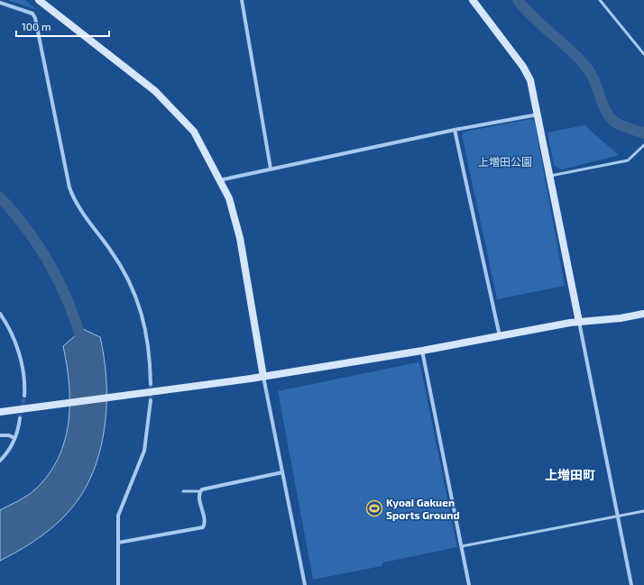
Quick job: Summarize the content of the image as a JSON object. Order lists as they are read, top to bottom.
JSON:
{
  "districts": ["上増田町"],
  "parks": ["上増田公園"],
  "places": {
    "sports": ["Kyoai Gakuen Sports Ground"]
  },
  "scale_bar": "100 m"
}
